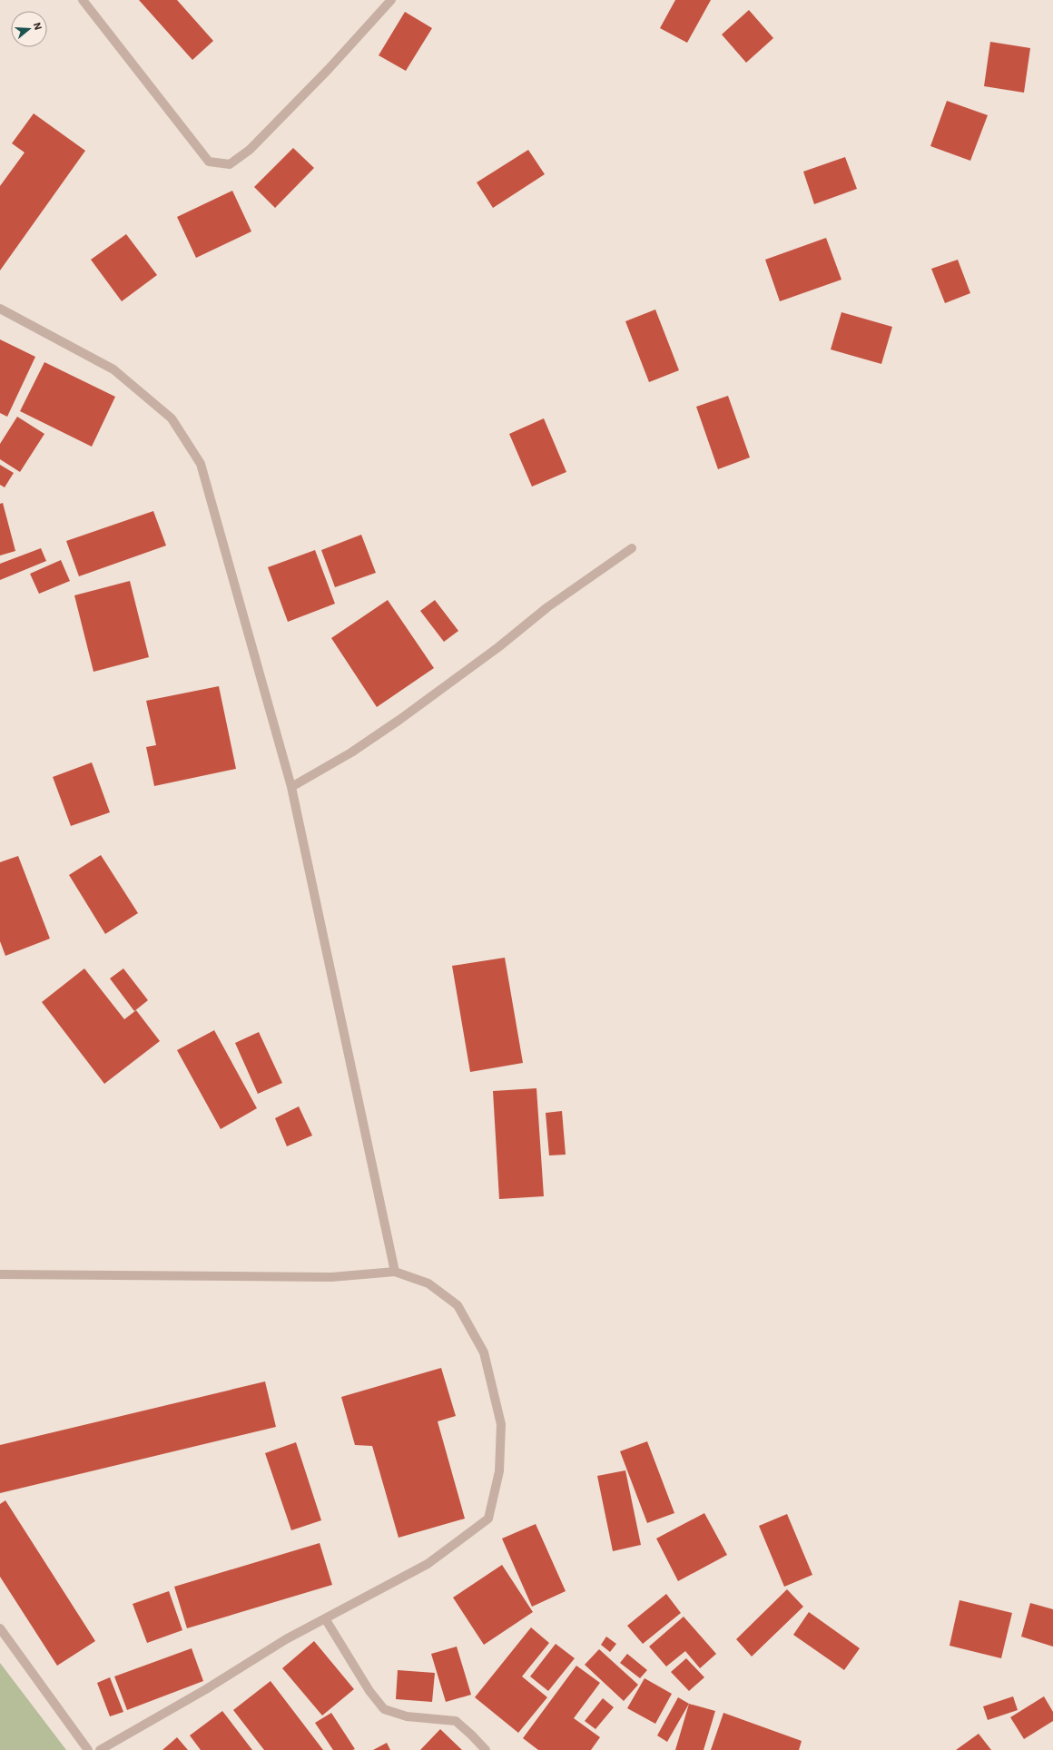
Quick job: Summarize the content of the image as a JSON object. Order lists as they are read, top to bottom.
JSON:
{
  "north": "right"
}
